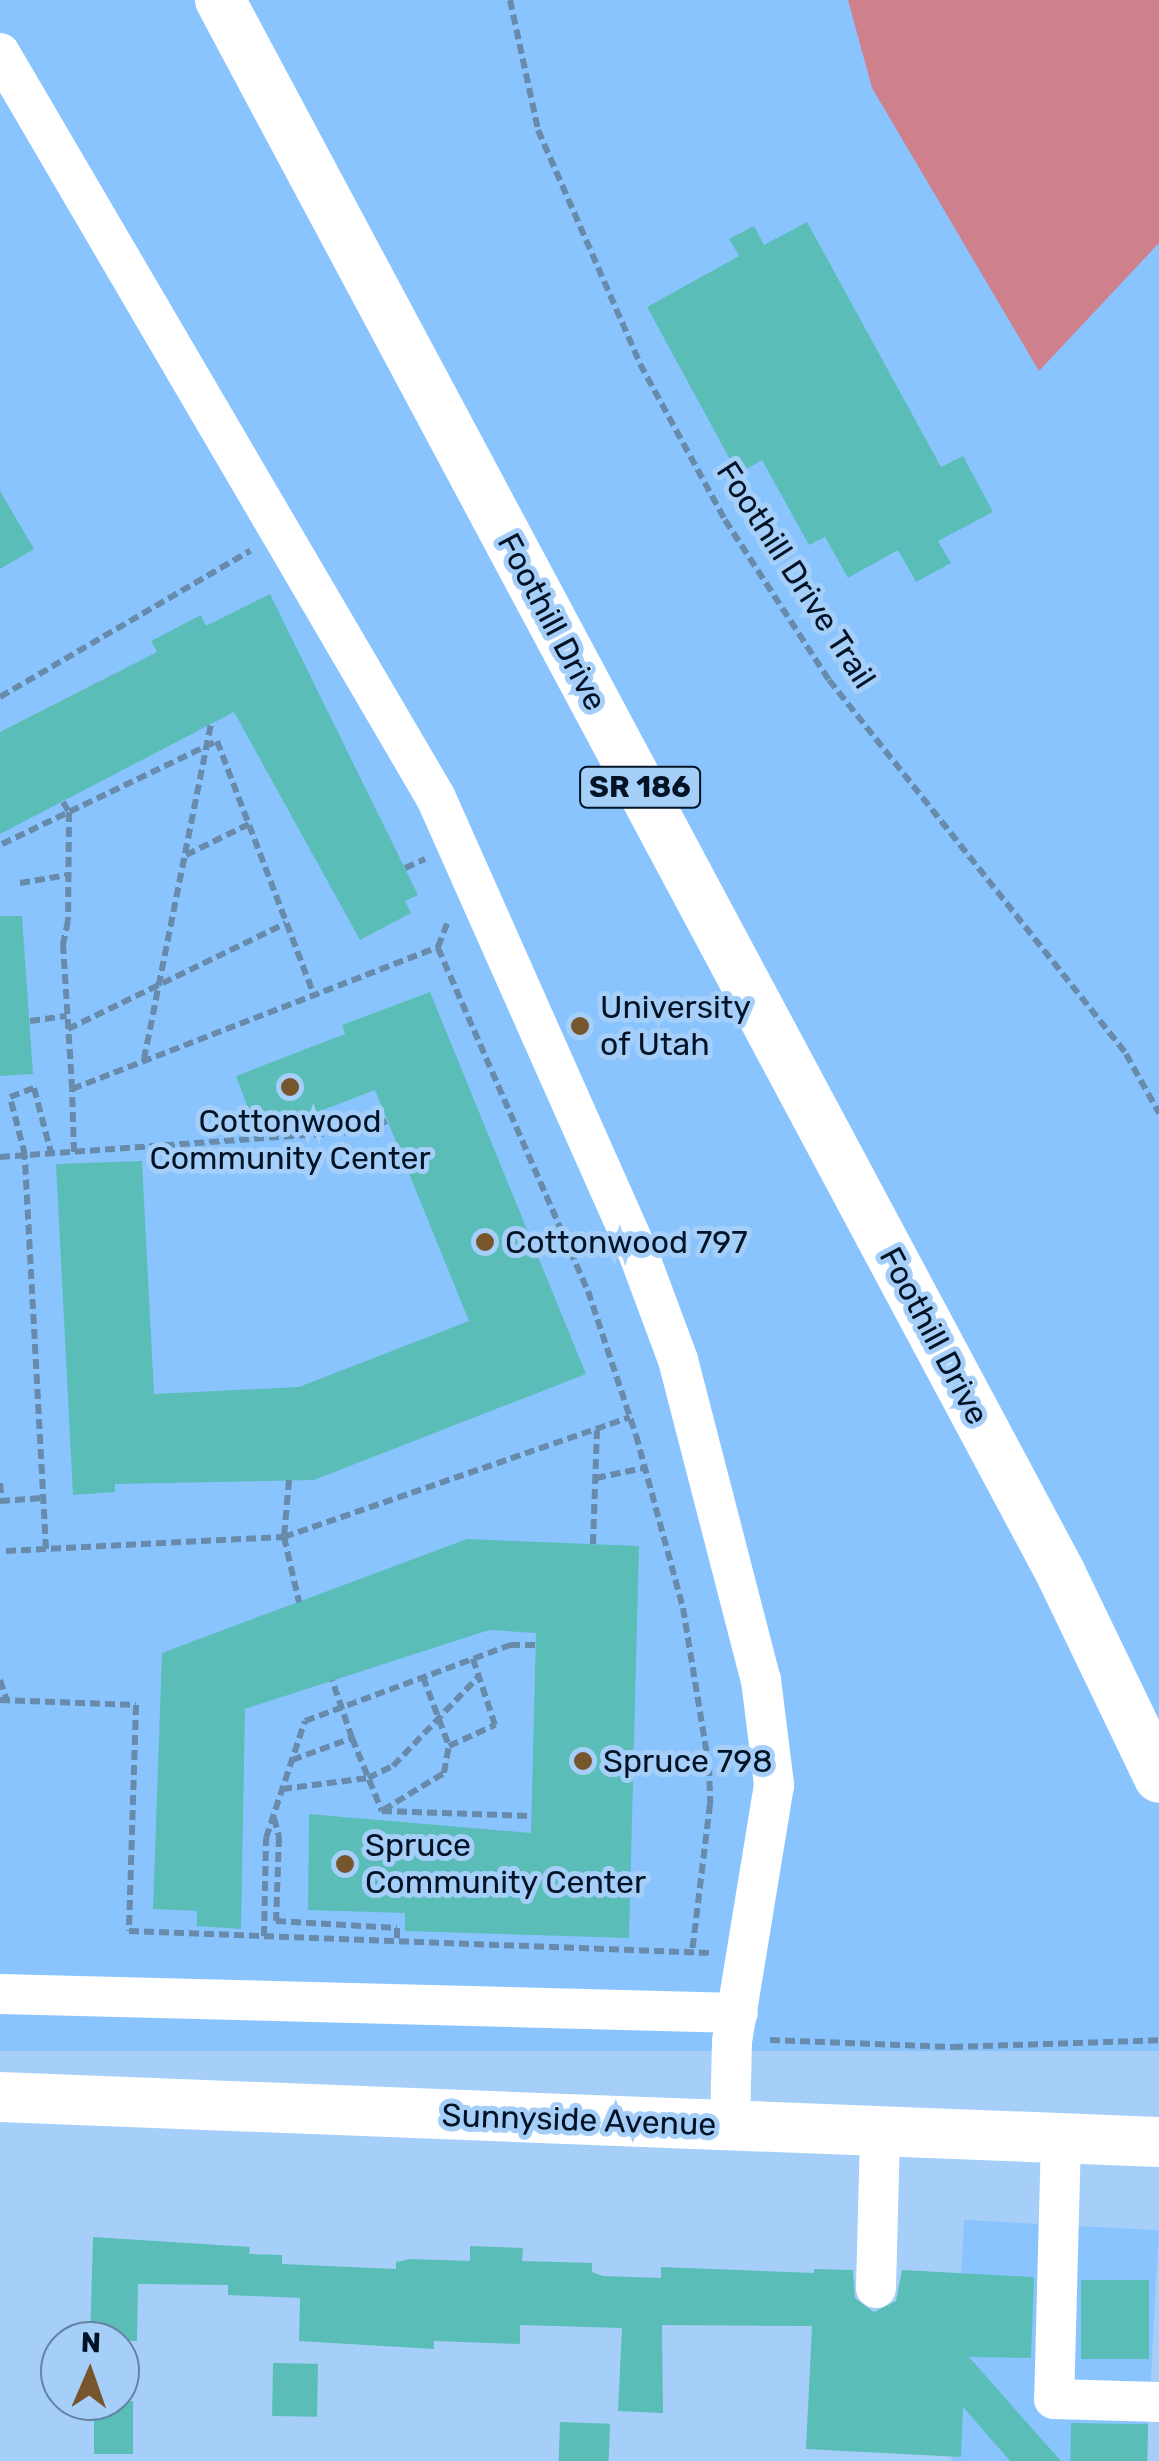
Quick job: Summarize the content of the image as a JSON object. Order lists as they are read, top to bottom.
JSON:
{
  "streets": {
    "main road": ["Foothill Drive", "SR 186", "Sunnyside Avenue"],
    "path": ["Foothill Drive Trail"]
  },
  "places": [
    "University of Utah",
    "Cottonwood Community Center",
    "Cottonwood 797",
    "Spruce 798",
    "Spruce Community Center"
  ],
  "north": "top"
}
